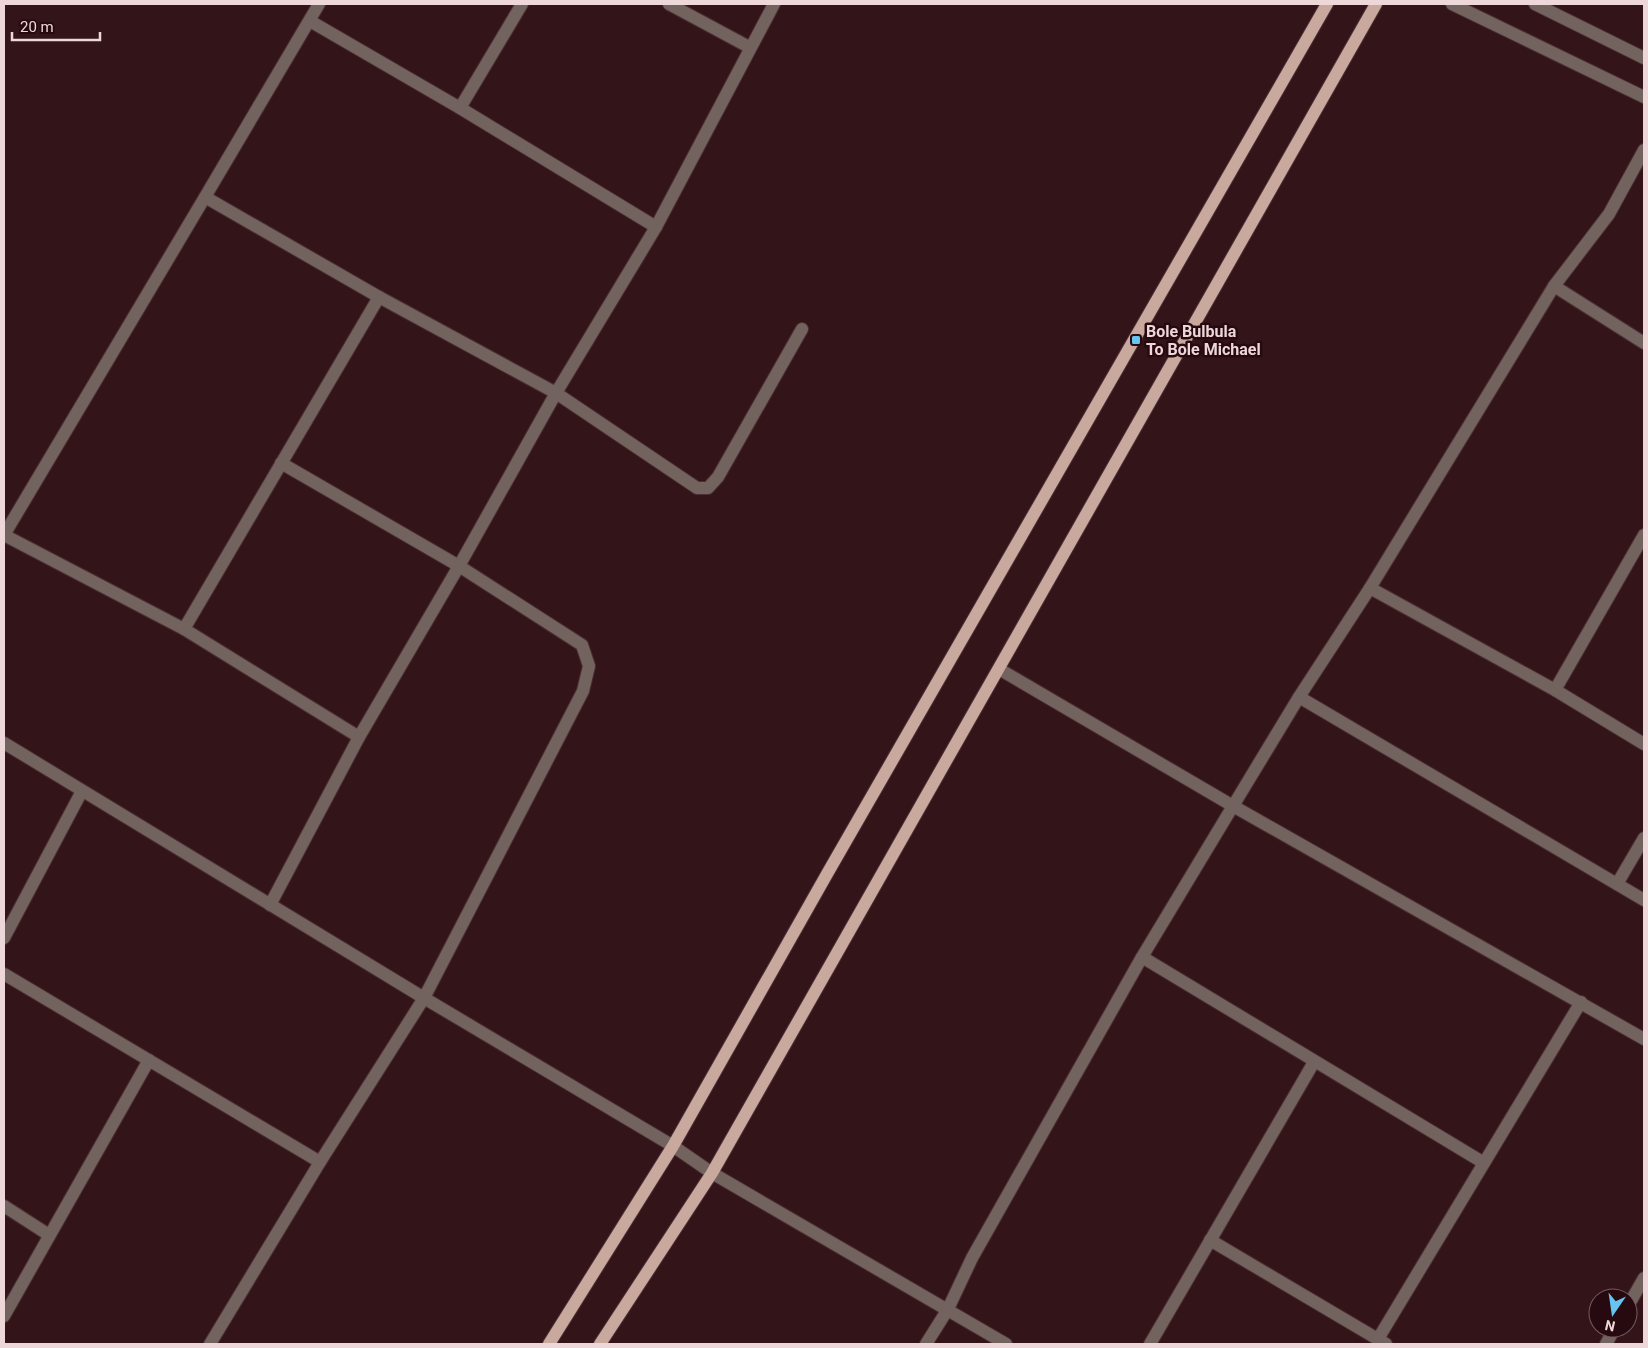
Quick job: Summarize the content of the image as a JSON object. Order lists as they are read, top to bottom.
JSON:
{
  "places": {
    "transit": ["Bole Bulbula To Bole Michael"]
  },
  "scale_bar": "20 m",
  "north": "bottom"
}
